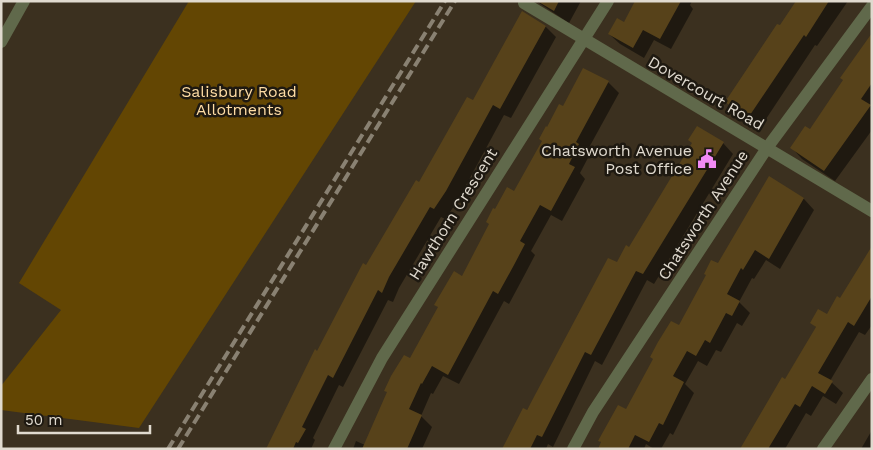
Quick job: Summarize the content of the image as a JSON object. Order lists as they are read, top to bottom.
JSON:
{
  "streets": {
    "street": ["Dovercourt Road", "Hawthorn Crescent", "Chatsworth Avenue"]
  },
  "crossings": [
    ["Dovercourt Road", "Hawthorn Crescent"],
    ["Dovercourt Road", "Chatsworth Avenue"]
  ],
  "parks": ["Salisbury Road Allotments"],
  "places": {
    "public building": ["Chatsworth Avenue Post Office"]
  },
  "scale_bar": "50 m"
}
